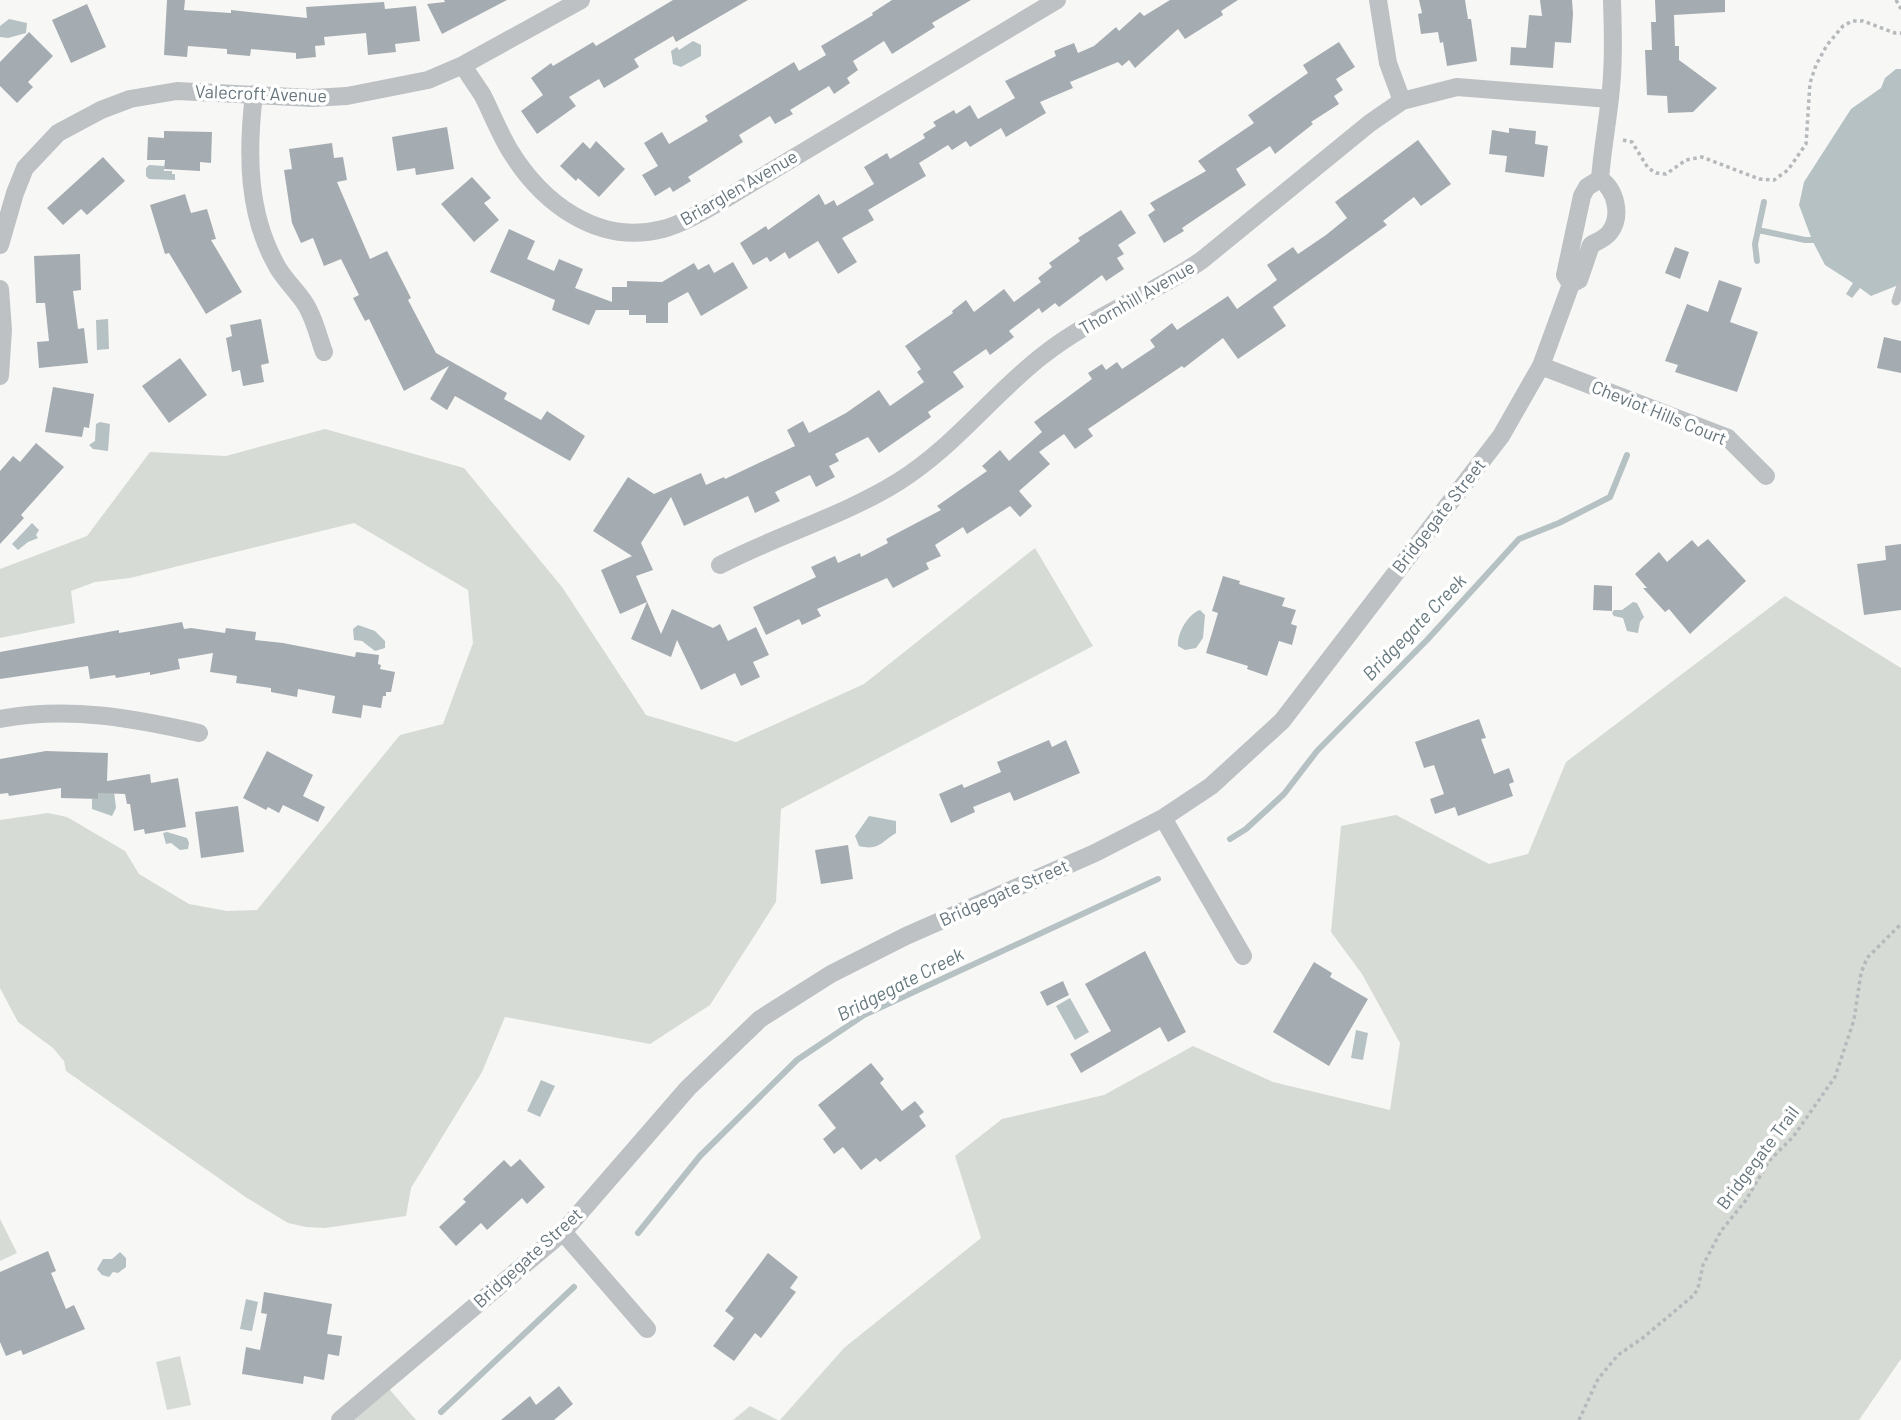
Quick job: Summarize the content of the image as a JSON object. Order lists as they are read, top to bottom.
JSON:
{
  "streets": {
    "street": [
      "Valecroft Avenue",
      "Briarglen Avenue",
      "Thornhill Avenue",
      "Cheviot Hills Court",
      "Bridgegate Street"
    ],
    "path": ["Bridgegate Trail"]
  },
  "crossings": [
    ["Valecroft Avenue", "Briarglen Avenue"],
    ["Cheviot Hills Court", "Bridgegate Street"]
  ],
  "water": ["Bridgegate Creek"]
}
